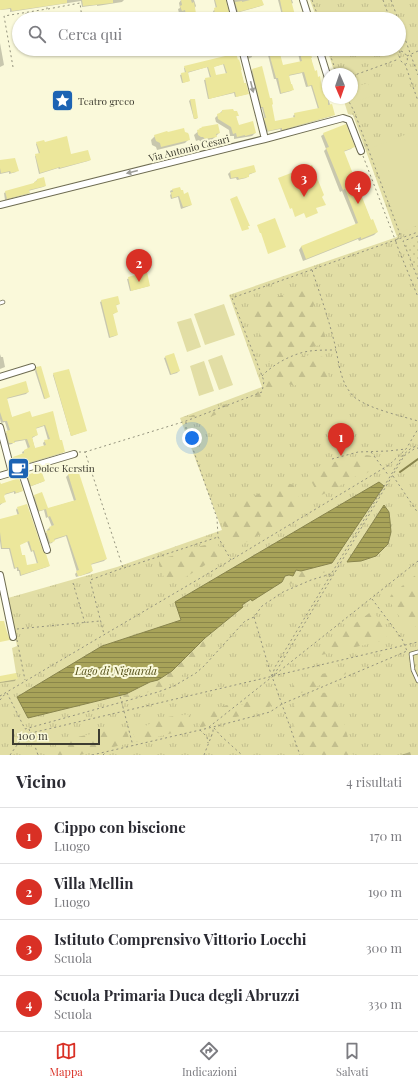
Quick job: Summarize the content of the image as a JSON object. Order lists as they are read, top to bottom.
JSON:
{
  "streets": {
    "street": ["Via Antonio Cesari"]
  },
  "one_way": ["Via Antonio Cesari"],
  "water": ["Lago di Niguarda"],
  "places": {
    "place": ["Teatro greco"],
    "cafe": ["Dolce Kerstin"]
  },
  "scale_bar": "100 m",
  "north": "bottom",
  "page": {
    "search": "Cerca qui",
    "pins": [
      "3",
      "4",
      "2",
      "1"
    ],
    "scale": "100 m",
    "heading": ["Vicino", "4 risultati"],
    "list": [
      {
        "mark": "1",
        "name": "Cippo con biscione",
        "note": "Luogo",
        "value": "170 m"
      },
      {
        "mark": "2",
        "name": "Villa Mellin",
        "note": "Luogo",
        "value": "190 m"
      },
      {
        "mark": "3",
        "name": "Istituto Comprensivo Vittorio Locchi",
        "note": "Scuola",
        "value": "300 m"
      },
      {
        "mark": "4",
        "name": "Scuola Primaria Duca degli Abruzzi",
        "note": "Scuola",
        "value": "330 m"
      }
    ],
    "nav": ["Mappa", "Indicazioni", "Salvati"]
  }
}
